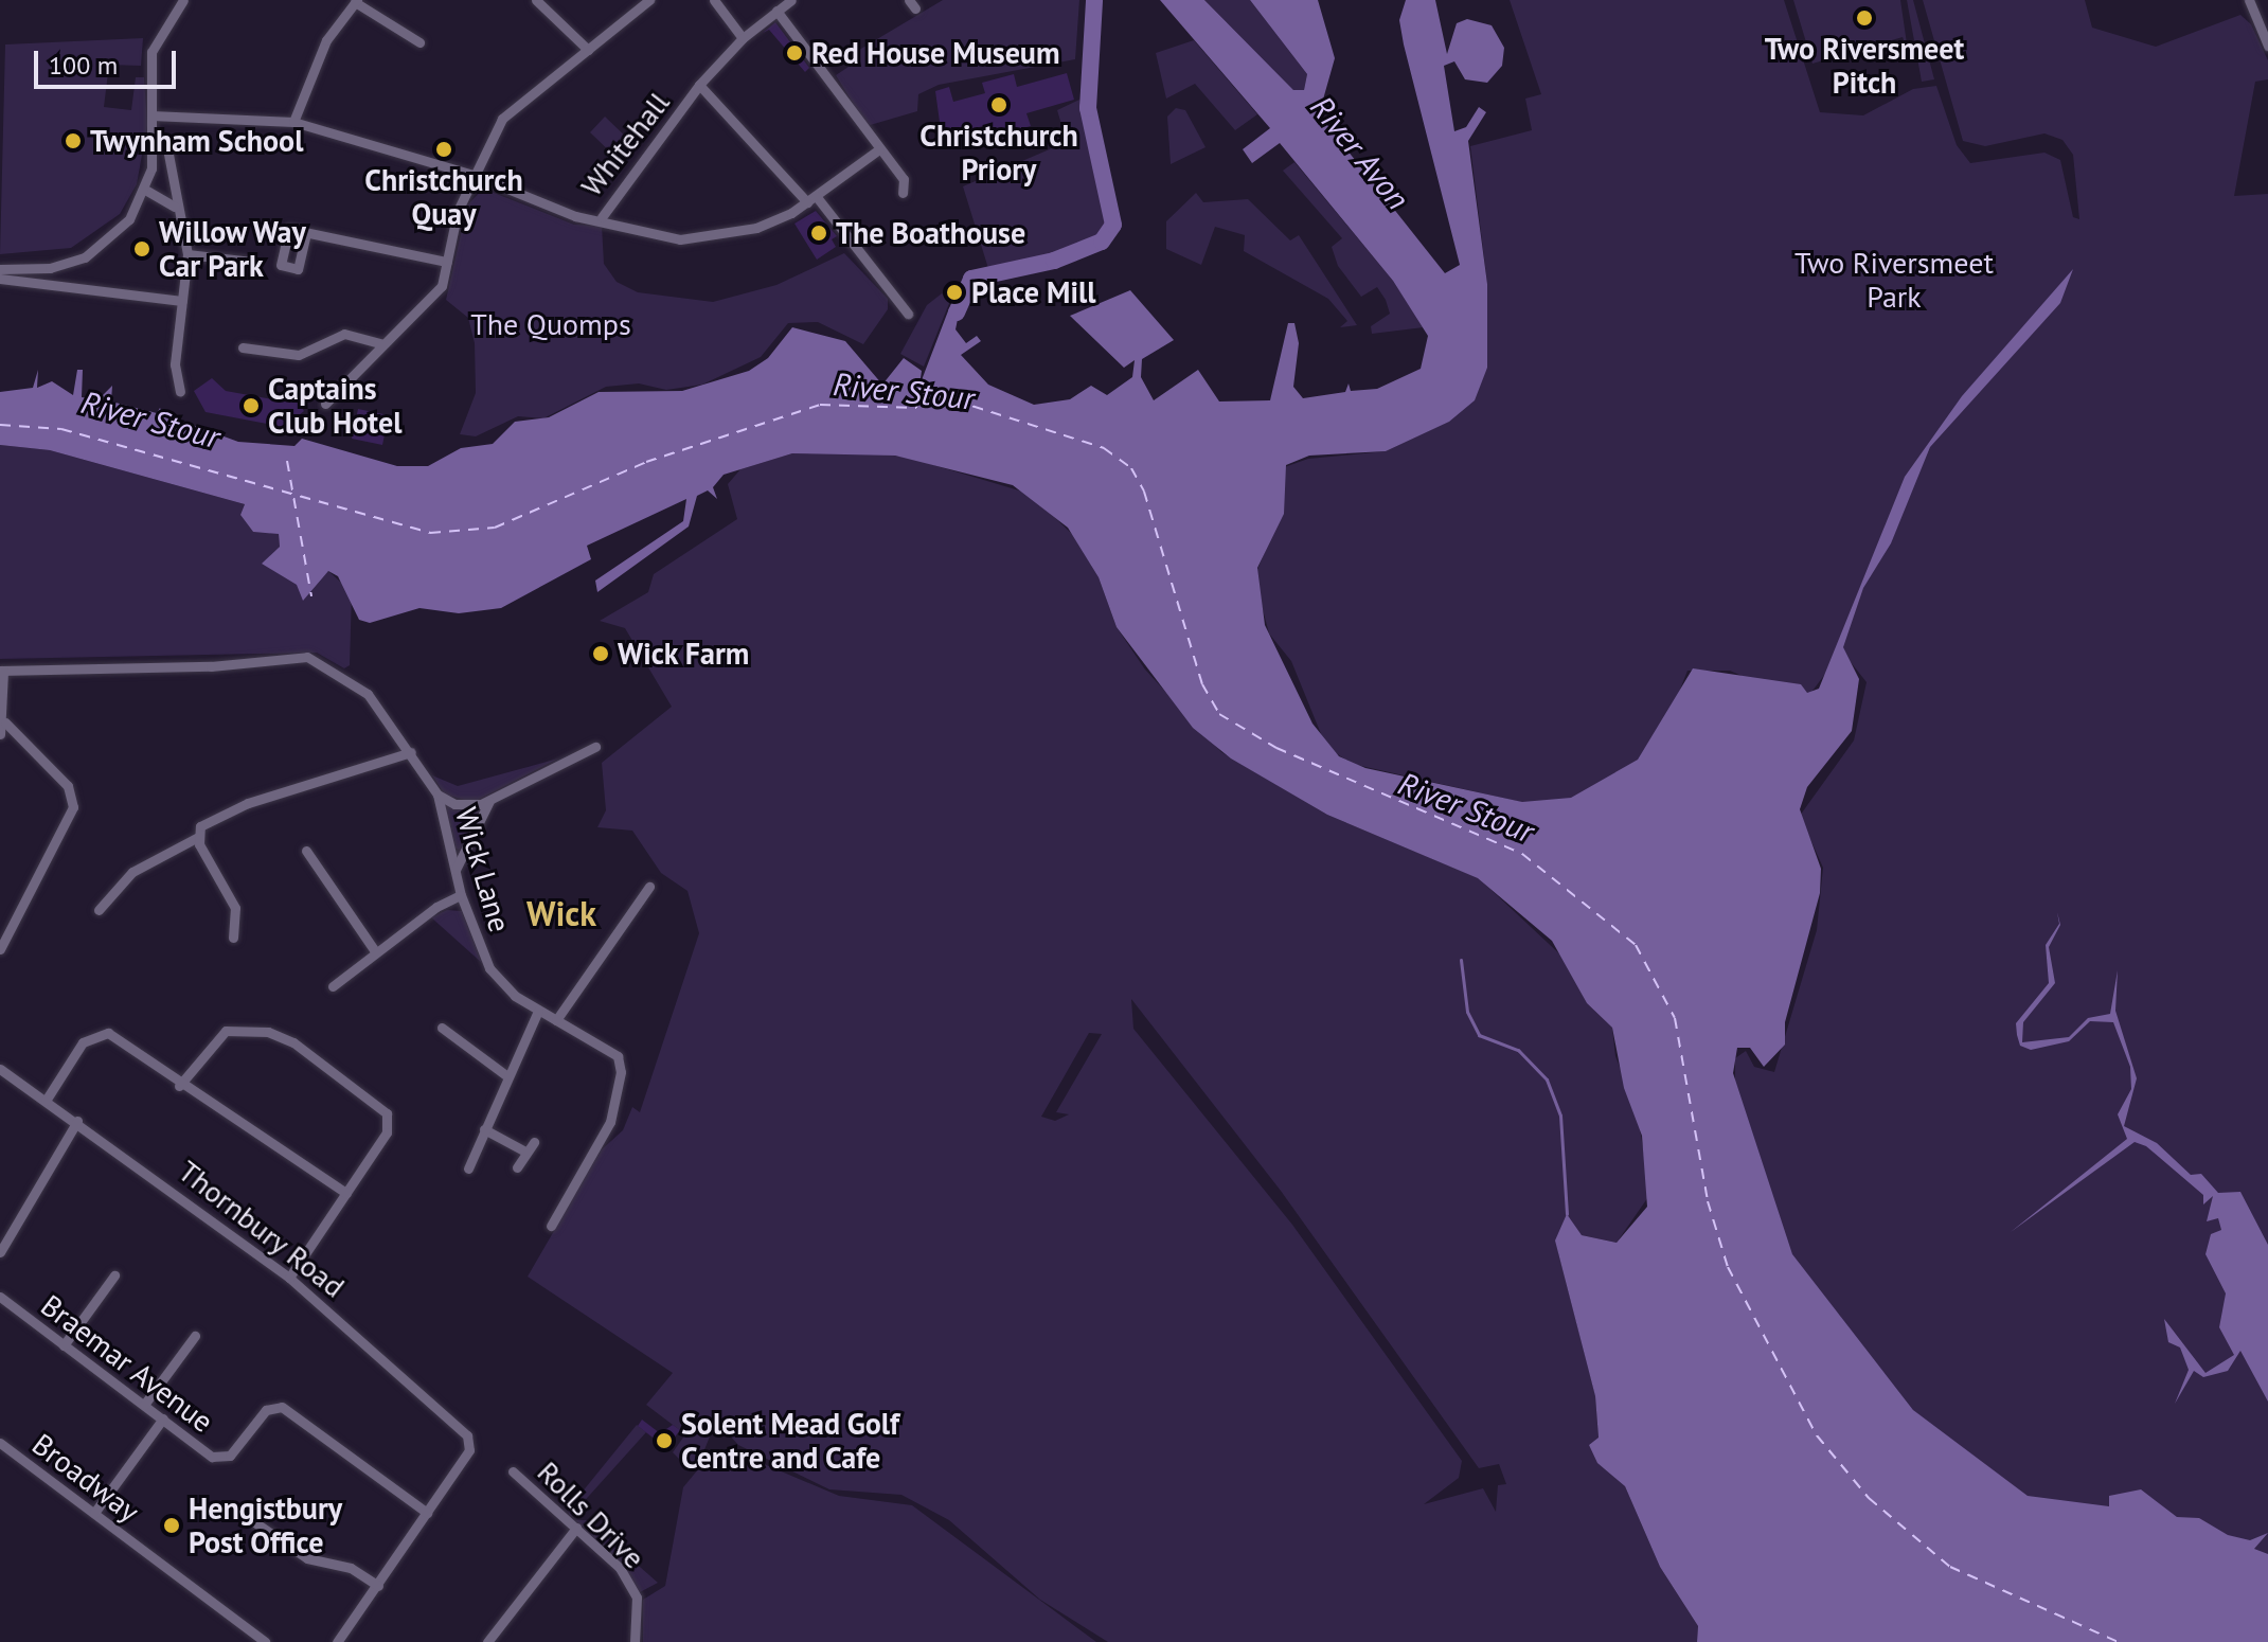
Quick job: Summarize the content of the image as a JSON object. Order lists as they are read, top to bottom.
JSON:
{
  "streets": {
    "street": [
      "Whitehall",
      "Wick Lane",
      "Thornbury Road",
      "Braemar Avenue",
      "Broadway",
      "Rolls Drive"
    ]
  },
  "crossings": [
    ["Thornbury Road", "Braemar Avenue"]
  ],
  "districts": ["Wick"],
  "water": ["River Avon", "River Stour"],
  "parks": ["Two Riversmeet Park", "The Quomps"],
  "places": [
    "Two Riversmeet Pitch",
    "Red House Museum",
    "Christchurch Priory",
    "Twynham School",
    "Christchurch Quay",
    "The Boathouse",
    "Willow Way Car Park",
    "Place Mill",
    "Captains Club Hotel",
    "Wick Farm",
    "Solent Mead Golf Centre and Cafe",
    "Hengistbury Post Office"
  ],
  "scale_bar": "100 m"
}
